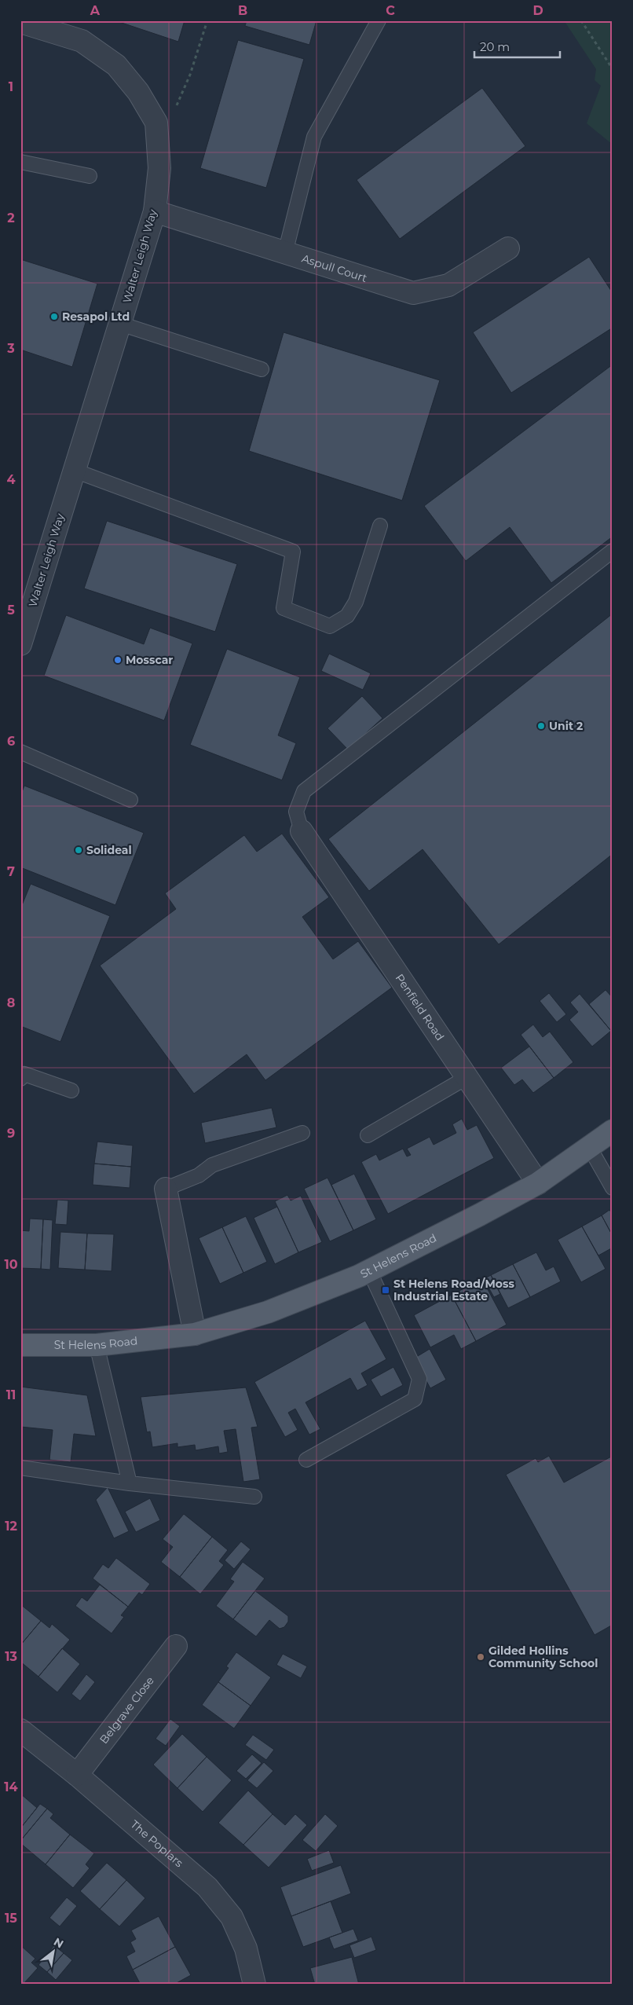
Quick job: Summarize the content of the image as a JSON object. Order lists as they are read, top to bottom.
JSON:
{
  "streets": {
    "main road": ["St Helens Road"],
    "street": [
      "Walter Leigh Way",
      "Aspull Court",
      "Penfield Road",
      "Belgrave Close",
      "The Poplars"
    ]
  },
  "crossings": [
    ["Walter Leigh Way", "Aspull Court"],
    ["Penfield Road", "St Helens Road"],
    ["Belgrave Close", "The Poplars"]
  ],
  "places": {
    "other": [
      "Resapol Ltd",
      "Mosscar",
      "Unit 2",
      "Solideal",
      "Gilded Hollins Community School"
    ],
    "transit": ["St Helens Road/Moss Industrial Estate"]
  },
  "scale_bar": "20 m",
  "north": "top right",
  "grid": {
    "columns": [
      "A",
      "B",
      "C",
      "D"
    ],
    "rows": [
      "1",
      "2",
      "3",
      "4",
      "5",
      "6",
      "7",
      "8",
      "9",
      "10",
      "11",
      "12",
      "13",
      "14",
      "15"
    ]
  }
}
